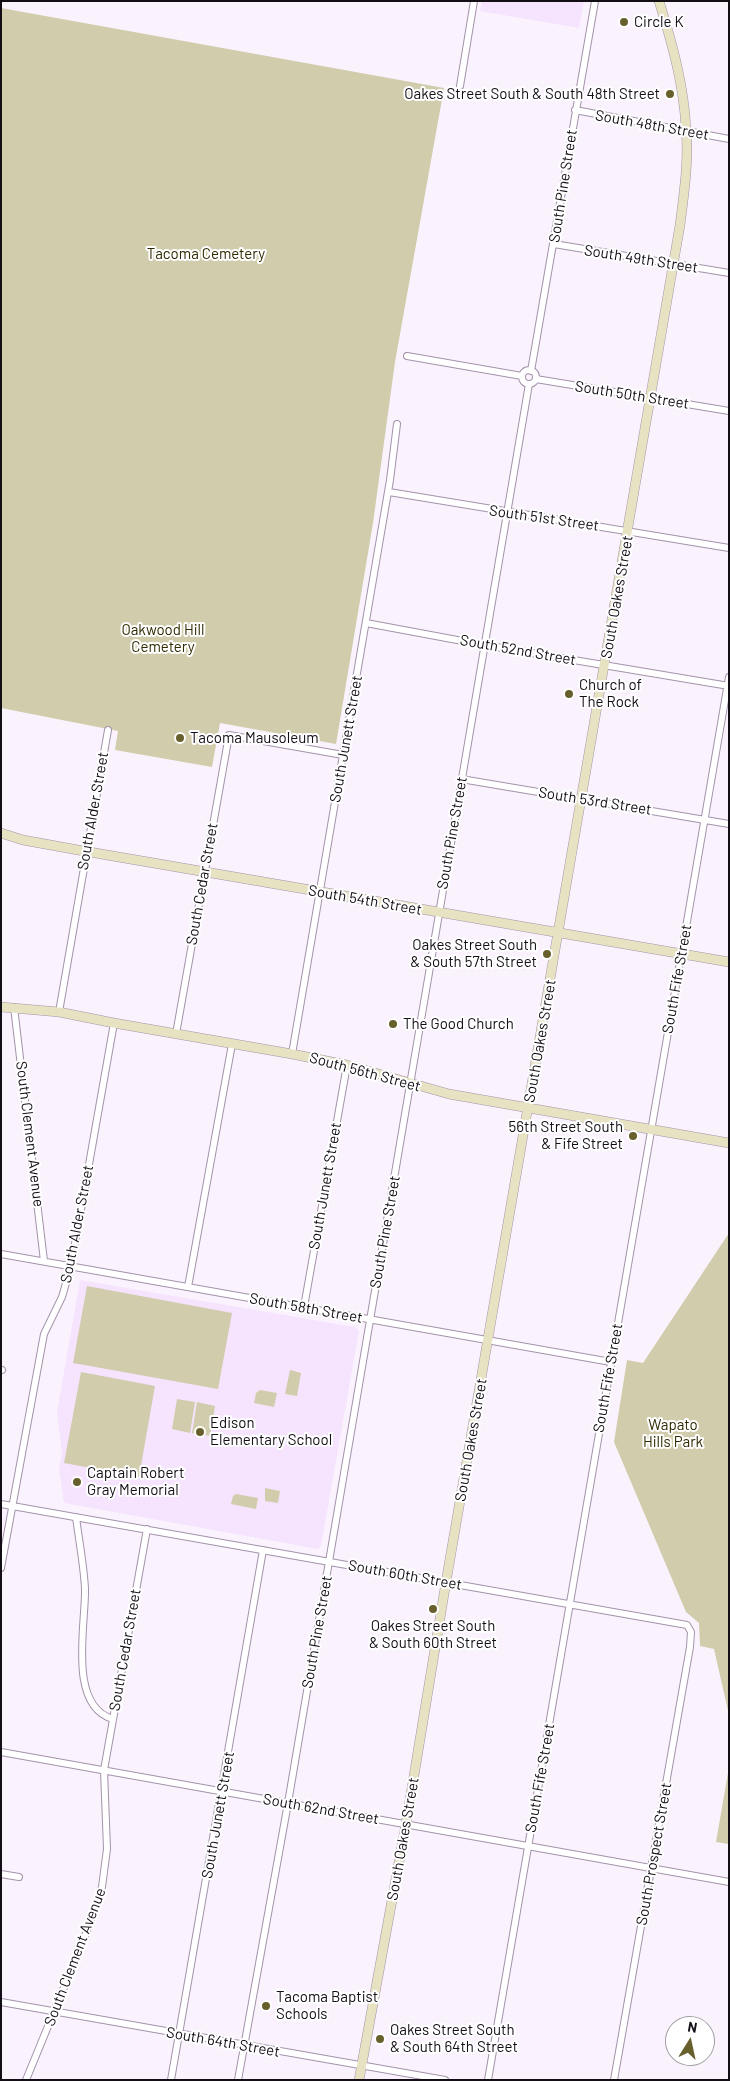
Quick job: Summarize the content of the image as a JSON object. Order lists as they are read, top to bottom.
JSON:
{
  "streets": {
    "street": [
      "South 48th Street",
      "South Pine Street",
      "South 49th Street",
      "South 50th Street",
      "South 51st Street",
      "South Oakes Street",
      "South 52nd Street",
      "South Junett Street",
      "South 53rd Street",
      "South Alder Street",
      "South Cedar Street",
      "South 54th Street",
      "South Fife Street",
      "South 56th Street",
      "South Clement Avenue",
      "South 58th Street",
      "South 60th Street",
      "South 62nd Street",
      "South Prospect Street",
      "South 64th Street"
    ]
  },
  "crossings": [
    ["South 48th Street", "South Pine Street"],
    ["South 48th Street", "South Oakes Street"],
    ["South Pine Street", "South 49th Street"],
    ["South Pine Street", "South 50th Street"],
    ["South Pine Street", "South 51st Street"],
    ["South Pine Street", "South 52nd Street"],
    ["South Pine Street", "South 53rd Street"],
    ["South Pine Street", "South 54th Street"],
    ["South Pine Street", "South 56th Street"],
    ["South Pine Street", "South 58th Street"],
    ["South Pine Street", "South 60th Street"],
    ["South Pine Street", "South 62nd Street"],
    ["South Pine Street", "South 64th Street"],
    ["South 49th Street", "South Oakes Street"],
    ["South 50th Street", "South Oakes Street"],
    ["South 51st Street", "South Oakes Street"],
    ["South 51st Street", "South Junett Street"],
    ["South Oakes Street", "South 52nd Street"],
    ["South Oakes Street", "South 53rd Street"],
    ["South Oakes Street", "South 54th Street"],
    ["South Oakes Street", "South 56th Street"],
    ["South Oakes Street", "South 58th Street"],
    ["South Oakes Street", "South 60th Street"],
    ["South Oakes Street", "South 62nd Street"],
    ["South Oakes Street", "South 64th Street"],
    ["South 52nd Street", "South Junett Street"],
    ["South 52nd Street", "South Fife Street"],
    ["South Junett Street", "South Cedar Street"],
    ["South Junett Street", "South 54th Street"],
    ["South Junett Street", "South 56th Street"],
    ["South Junett Street", "South 58th Street"],
    ["South Junett Street", "South 60th Street"],
    ["South Junett Street", "South 62nd Street"],
    ["South Junett Street", "South 64th Street"],
    ["South 53rd Street", "South Fife Street"],
    ["South Alder Street", "South 54th Street"],
    ["South Alder Street", "South 56th Street"],
    ["South Alder Street", "South 58th Street"],
    ["South Alder Street", "South 60th Street"],
    ["South Cedar Street", "South 54th Street"],
    ["South Cedar Street", "South 56th Street"],
    ["South Cedar Street", "South Clement Avenue"],
    ["South Cedar Street", "South 60th Street"],
    ["South Cedar Street", "South 62nd Street"],
    ["South 54th Street", "South Fife Street"],
    ["South Fife Street", "South 56th Street"],
    ["South Fife Street", "South 58th Street"],
    ["South Fife Street", "South 60th Street"],
    ["South Fife Street", "South 62nd Street"],
    ["South 56th Street", "South Clement Avenue"],
    ["South Clement Avenue", "South 58th Street"],
    ["South Clement Avenue", "South 62nd Street"],
    ["South Clement Avenue", "South 64th Street"],
    ["South 60th Street", "South Prospect Street"],
    ["South 62nd Street", "South Prospect Street"]
  ],
  "parks": ["Tacoma Cemetery", "Oakwood Hill Cemetery", "Wapato Hills Park"],
  "places": [
    "Circle K",
    "Oakes Street South & South 48th Street",
    "Church of The Rock",
    "Tacoma Mausoleum",
    "Oakes Street South & South 57th Street",
    "The Good Church",
    "56th Street South & Fife Street",
    "Edison Elementary School",
    "Captain Robert Gray Memorial",
    "Oakes Street South & South 60th Street",
    "Tacoma Baptist Schools",
    "Oakes Street South & South 64th Street"
  ],
  "north": "top"
}
